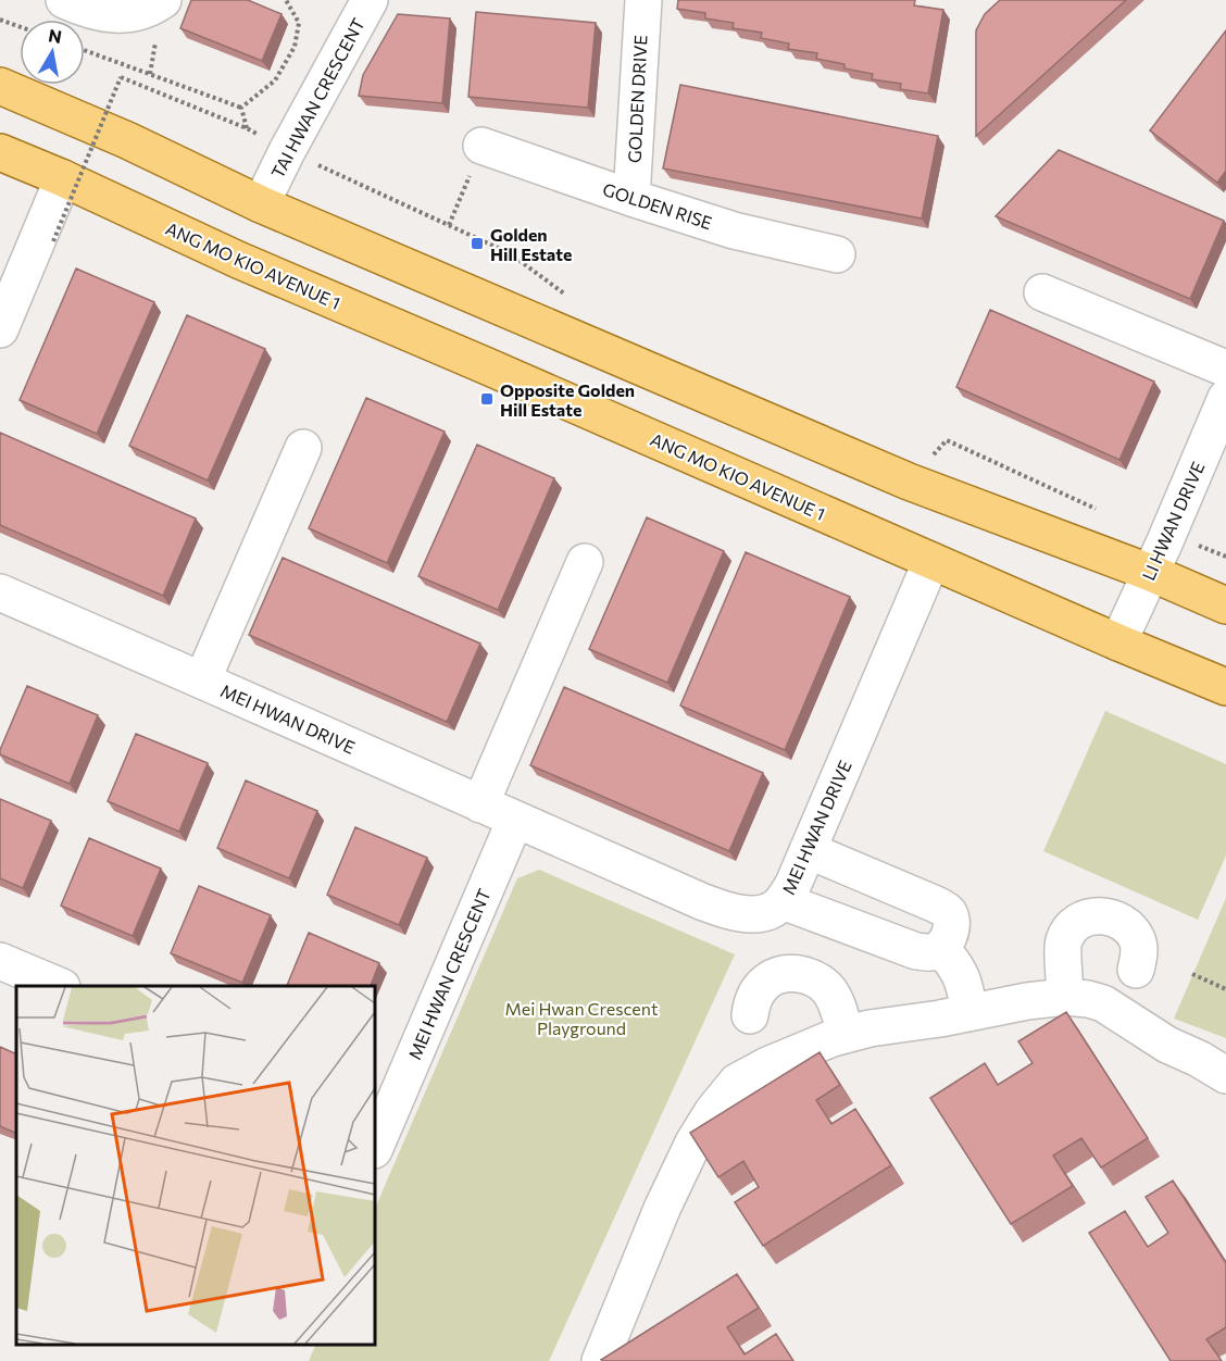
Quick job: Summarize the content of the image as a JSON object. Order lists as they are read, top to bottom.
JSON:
{
  "streets": {
    "main road": ["ANG MO KIO AVENUE 1"],
    "street": [
      "TAI HWAN CRESCENT",
      "GOLDEN DRIVE",
      "GOLDEN RISE",
      "LI HWAN DRIVE",
      "MEI HWAN DRIVE",
      "MEI HWAN CRESCENT"
    ]
  },
  "crossings": [
    ["GOLDEN DRIVE", "GOLDEN RISE"],
    ["ANG MO KIO AVENUE 1", "LI HWAN DRIVE"],
    ["ANG MO KIO AVENUE 1", "MEI HWAN DRIVE"],
    ["MEI HWAN DRIVE", "MEI HWAN CRESCENT"]
  ],
  "parks": ["Mei Hwan Crescent Playground"],
  "places": {
    "transit": ["Golden Hill Estate", "Opposite Golden Hill Estate"]
  },
  "north": "top"
}
